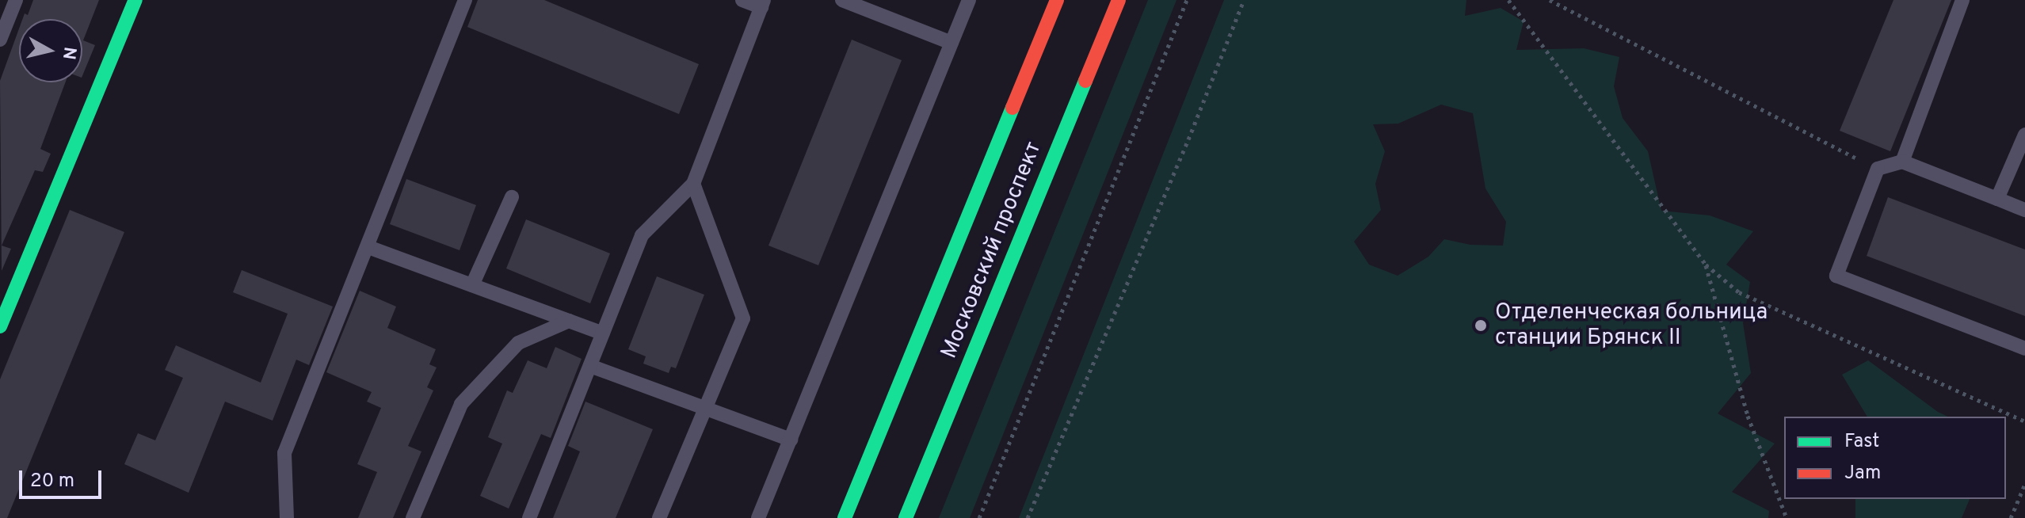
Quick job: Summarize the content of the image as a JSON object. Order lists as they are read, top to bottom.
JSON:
{
  "streets": {
    "main road": ["Московский проспект"]
  },
  "places": ["Отделенческая больница станции Брянск II"],
  "legend": ["Fast", "Jam"],
  "scale_bar": "20 m",
  "north": "right"
}
